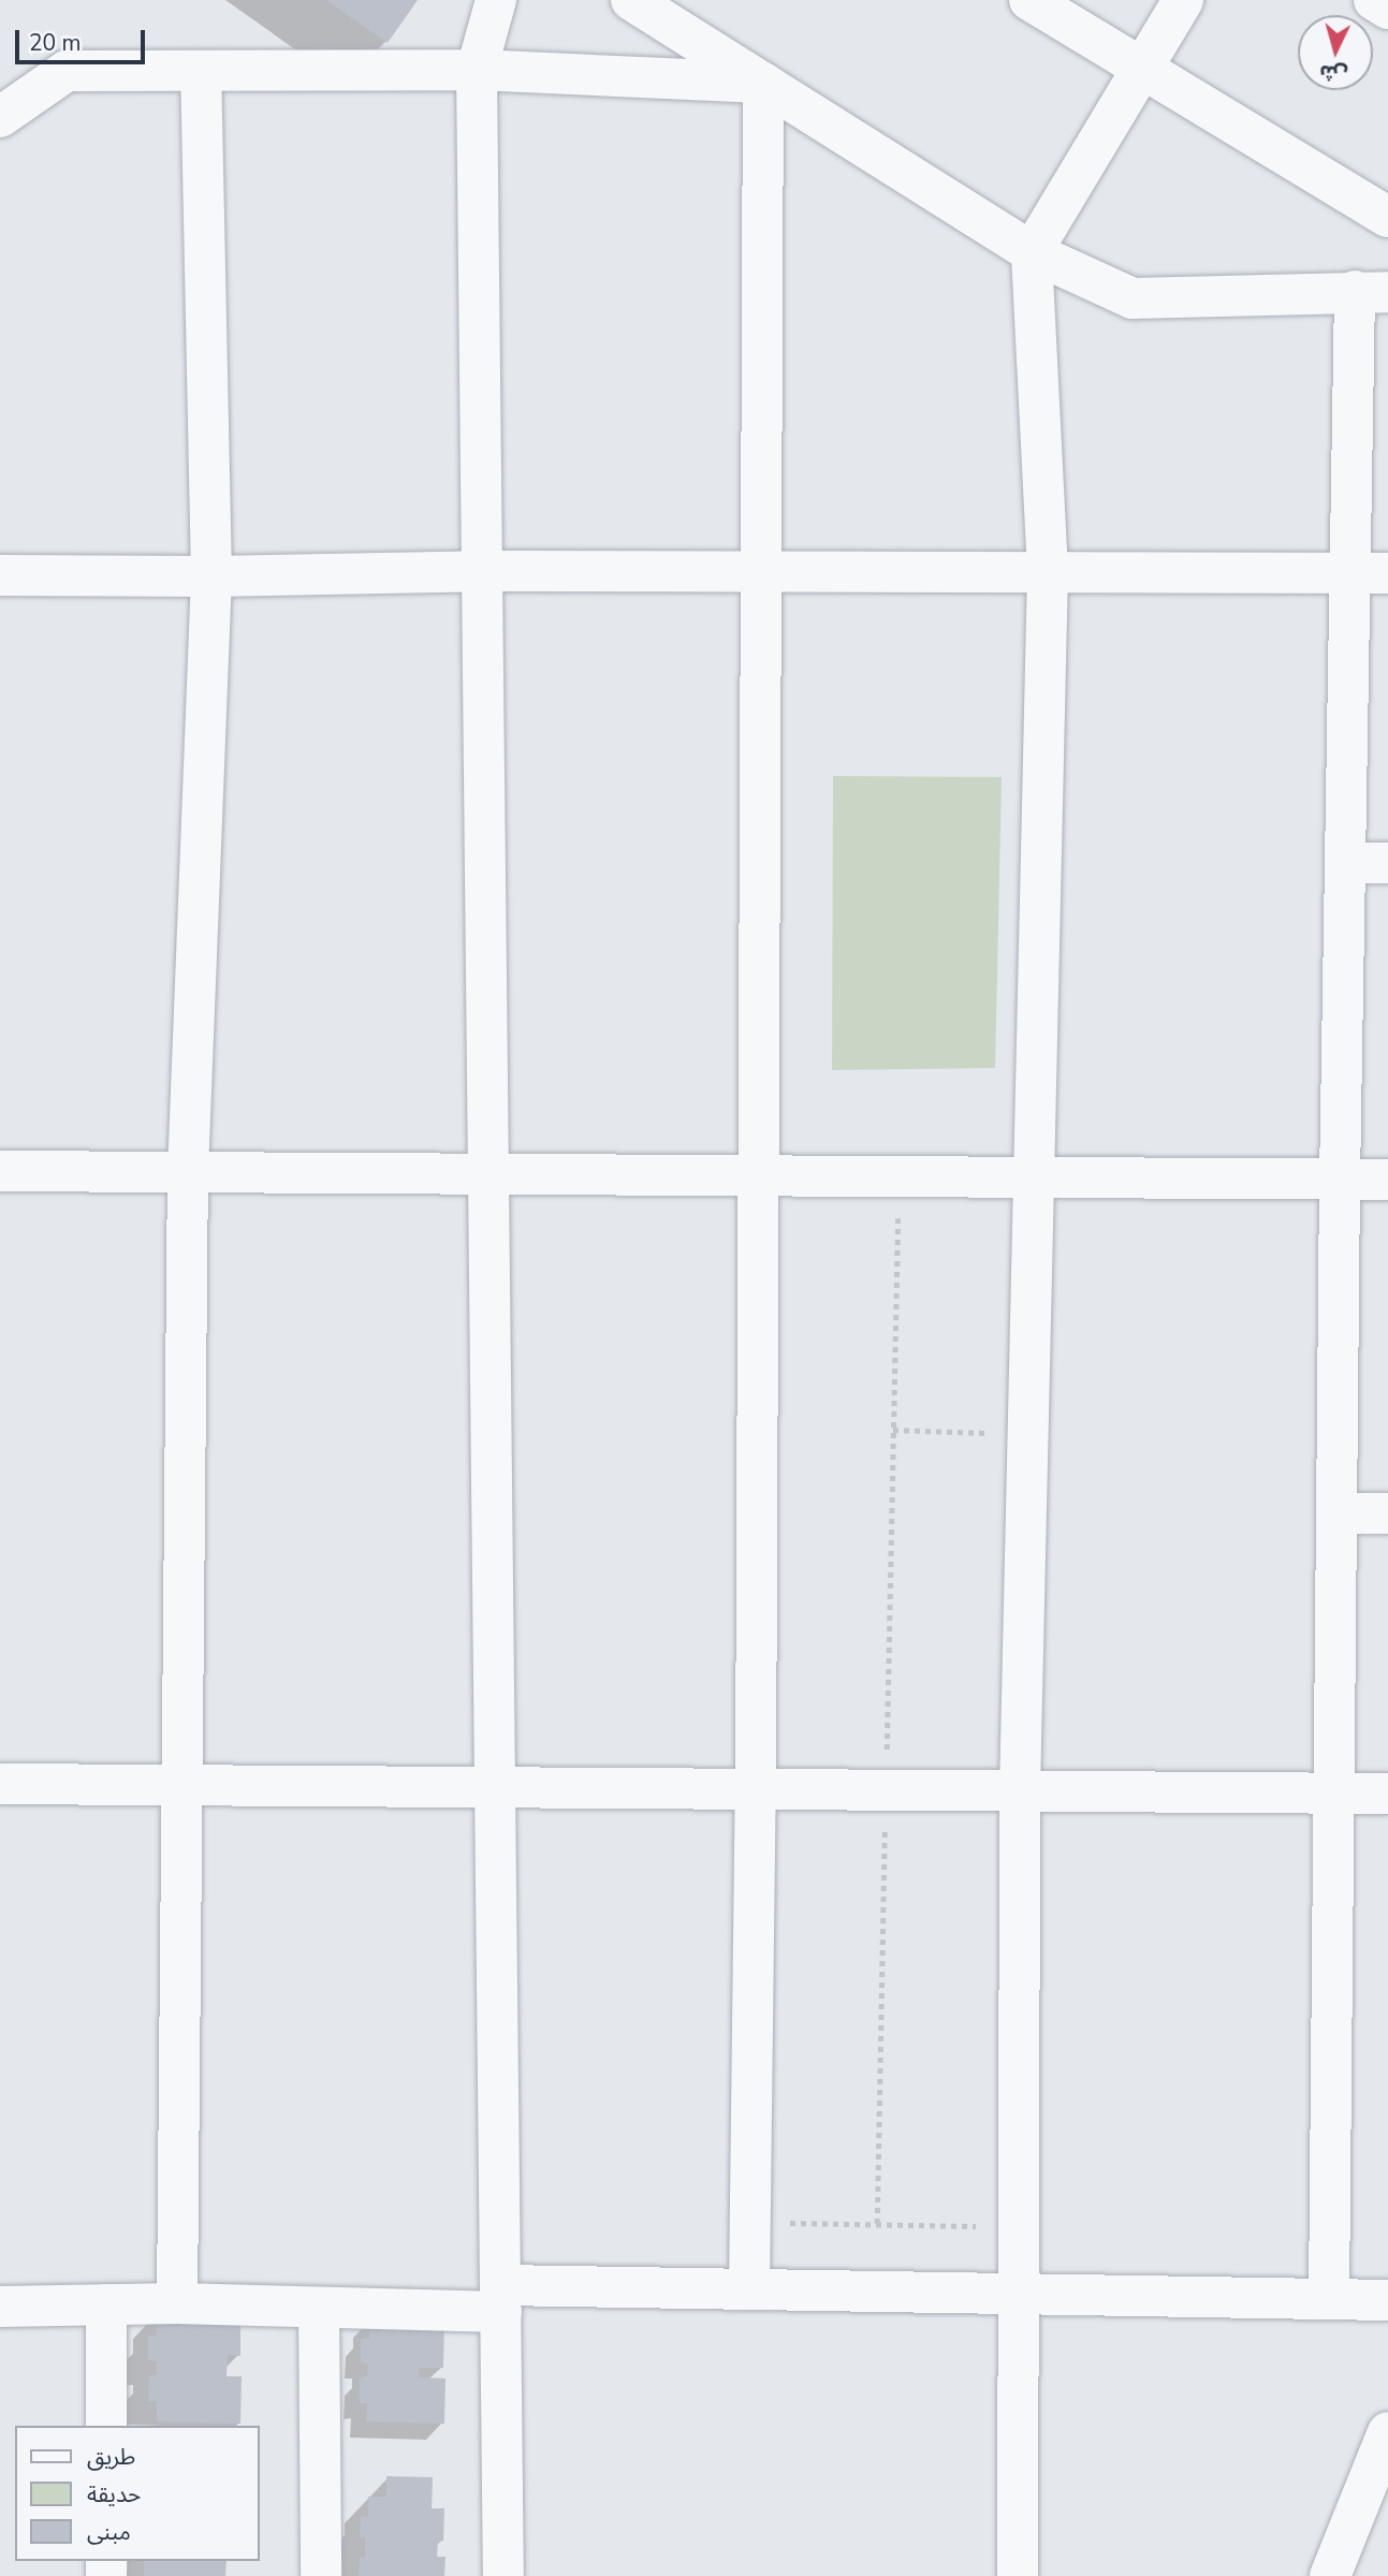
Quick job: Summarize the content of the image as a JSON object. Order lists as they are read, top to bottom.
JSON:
{
  "legend": ["طريق", "حديقة", "مبنى"],
  "scale_bar": "20 m",
  "north": "bottom"
}
